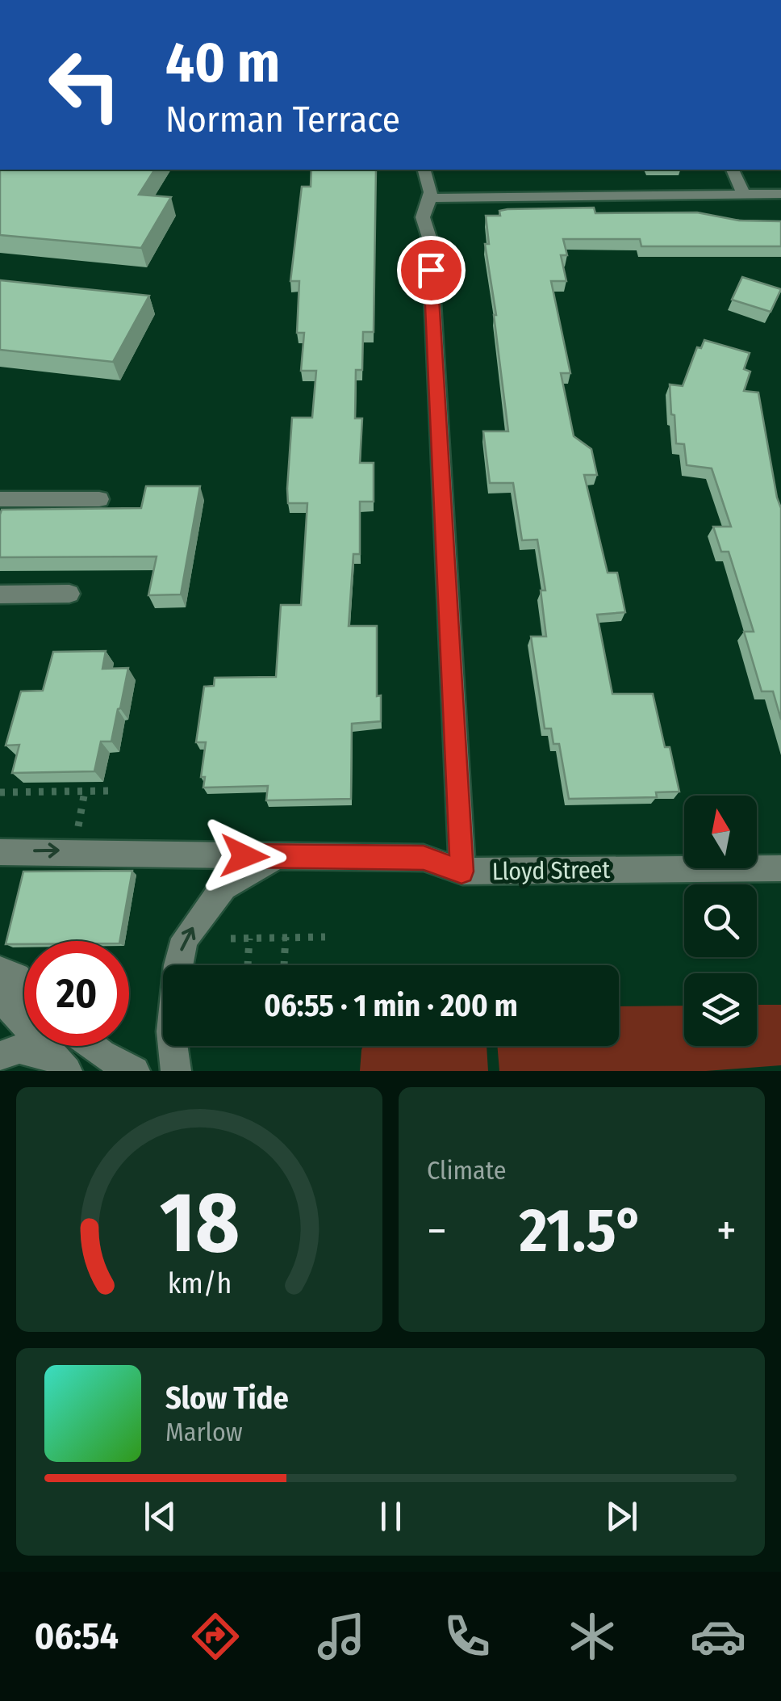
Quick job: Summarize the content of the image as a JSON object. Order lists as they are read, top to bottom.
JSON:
{
  "streets": {
    "street": ["Lloyd Street"]
  },
  "one_way": ["Lloyd Street"],
  "north": "top",
  "page": {
    "turn": ["40 m", "Norman Terrace"],
    "limit": "20",
    "trip": "06:55 · 1 min · 200 m",
    "tile": "Climate",
    "heat": ["−", "21.5°", "+"],
    "song": ["Slow Tide", "Marlow"],
    "tabs": "06:54",
    "gauge": ["18", "km/h"]
  }
}
